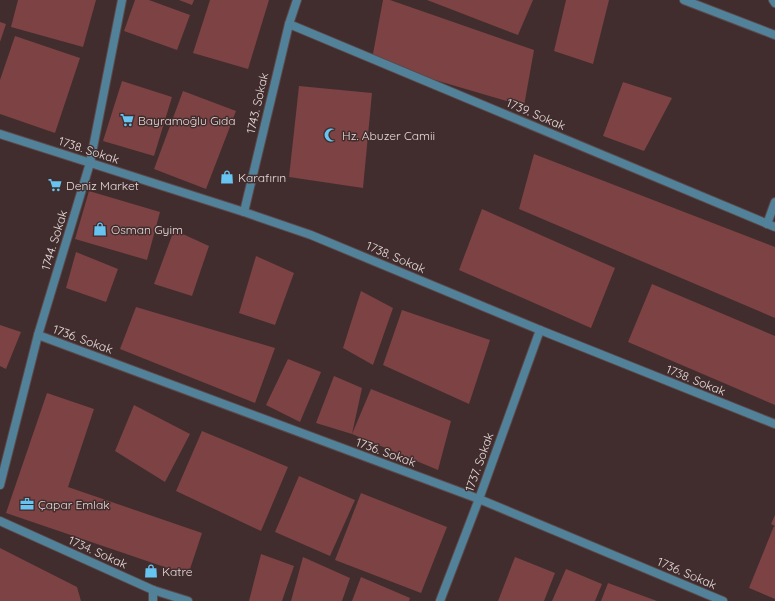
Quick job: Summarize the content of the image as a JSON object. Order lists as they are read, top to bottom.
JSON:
{
  "streets": {
    "street": [
      "1743. Sokak",
      "1739. Sokak",
      "1738. Sokak",
      "1744. Sokak",
      "1736. Sokak",
      "1737. Sokak",
      "1734. Sokak"
    ]
  },
  "crossings": [
    ["1743. Sokak", "1739. Sokak"],
    ["1743. Sokak", "1738. Sokak"],
    ["1738. Sokak", "1744. Sokak"],
    ["1738. Sokak", "1737. Sokak"],
    ["1744. Sokak", "1736. Sokak"],
    ["1736. Sokak", "1737. Sokak"]
  ],
  "places": {
    "supermarket": ["Bayramoğlu Gıda", "Deniz Market"],
    "mosque": ["Hz. Abuzer Camii"],
    "shop": ["Karafırın", "Osman Gyim", "Katre"],
    "office": ["Çapar Emlak"]
  }
}
